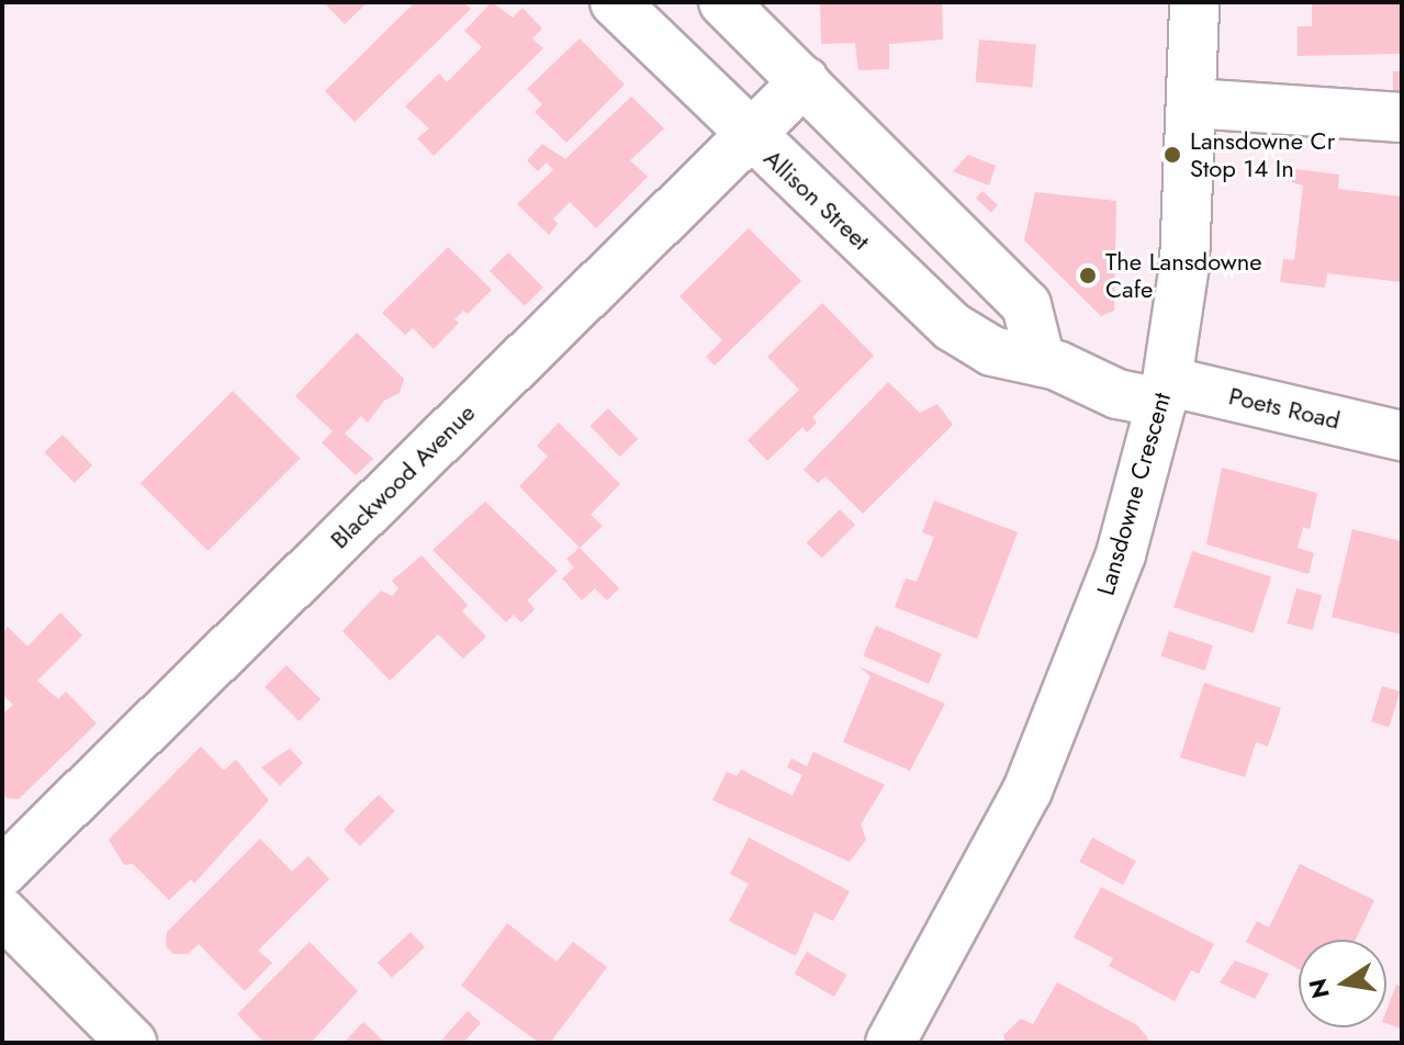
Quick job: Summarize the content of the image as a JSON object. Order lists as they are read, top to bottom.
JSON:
{
  "streets": {
    "street": [
      "Allison Street",
      "Poets Road",
      "Blackwood Avenue",
      "Lansdowne Crescent"
    ]
  },
  "crossings": [
    ["Allison Street", "Poets Road"],
    ["Allison Street", "Blackwood Avenue"],
    ["Allison Street", "Lansdowne Crescent"],
    ["Poets Road", "Lansdowne Crescent"]
  ],
  "places": ["Lansdowne Cr Stop 14 In", "The Lansdowne Cafe"],
  "north": "left"
}
